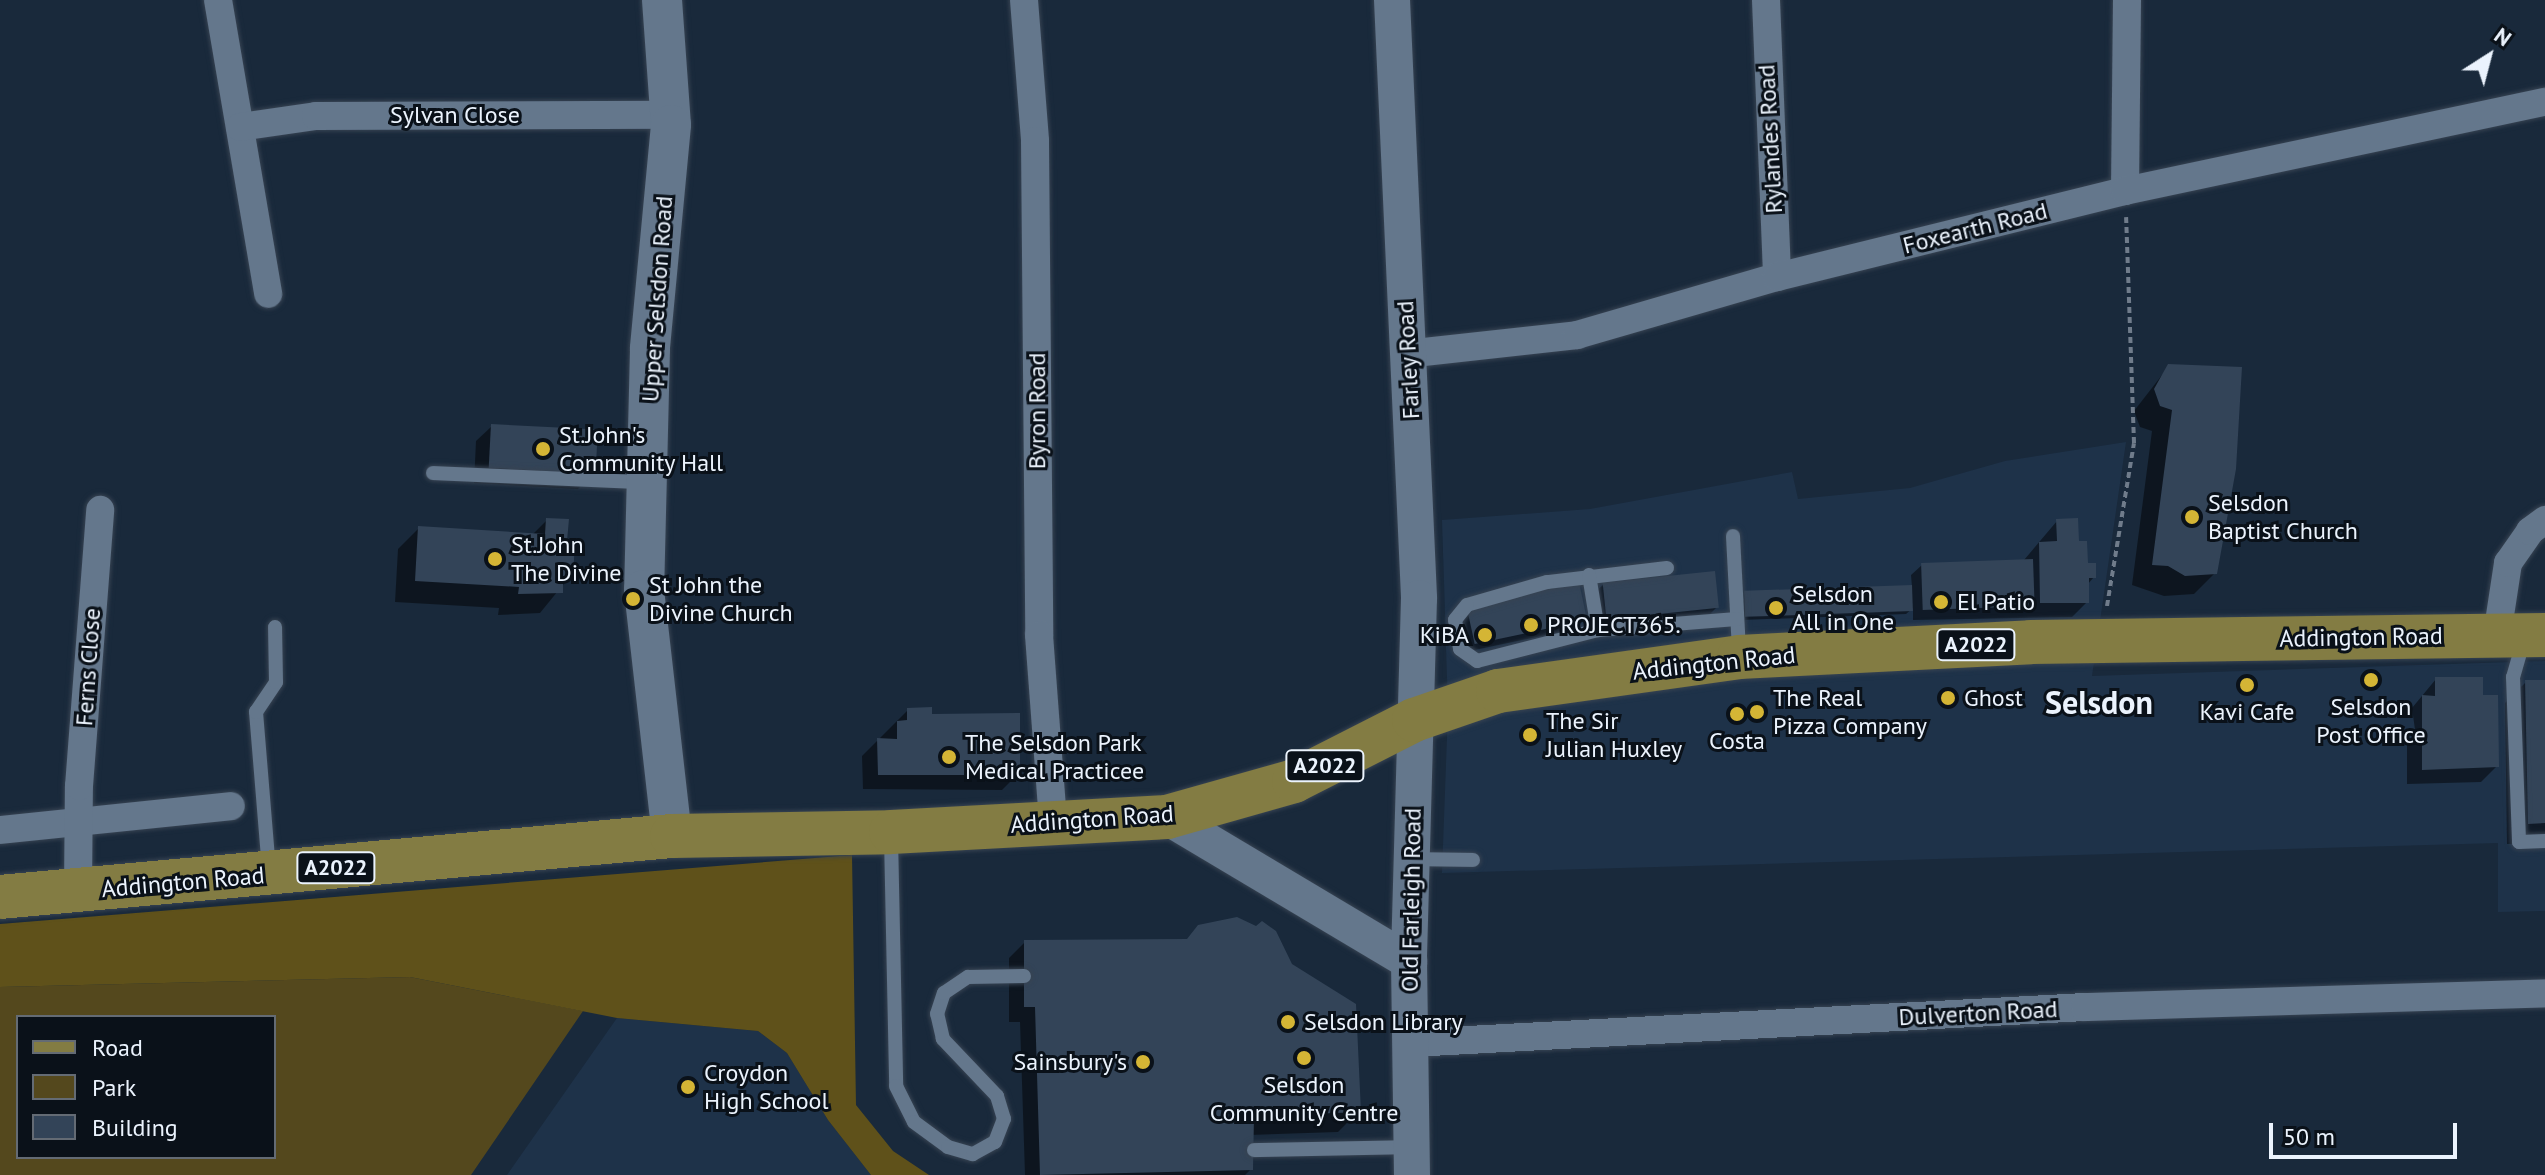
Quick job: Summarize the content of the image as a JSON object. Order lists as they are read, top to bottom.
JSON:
{
  "streets": {
    "main road": ["Upper Selsdon Road", "Addington Road", "A2022"],
    "street": [
      "Sylvan Close",
      "Rylandes Road",
      "Foxearth Road",
      "Farley Road",
      "Byron Road",
      "Ferns Close",
      "Old Farleigh Road",
      "Dulverton Road"
    ]
  },
  "crossings": [
    ["Sylvan Close", "Upper Selsdon Road"],
    ["Rylandes Road", "Foxearth Road"],
    ["Foxearth Road", "Farley Road"],
    ["Upper Selsdon Road", "Addington Road"],
    ["Farley Road", "Addington Road"],
    ["Farley Road", "Old Farleigh Road"],
    ["Byron Road", "Addington Road"],
    ["Addington Road", "Ferns Close"],
    ["Addington Road", "Old Farleigh Road"],
    ["Old Farleigh Road", "Dulverton Road"]
  ],
  "districts": ["Selsdon"],
  "places": [
    "St.John's Community Hall",
    "Selsdon Baptist Church",
    "St.John The Divine",
    "St John the Divine Church",
    "El Patio",
    "Selsdon All in One",
    "PROJECT365.",
    "KiBA",
    "Selsdon Post Office",
    "Kavi Cafe",
    "Ghost",
    "The Real Pizza Company",
    "Costa",
    "The Sir Julian Huxley",
    "The Selsdon Park Medical Practicee",
    "Selsdon Library",
    "Selsdon Community Centre",
    "Sainsbury's",
    "Croydon High School"
  ],
  "legend": ["Road", "Park", "Building"],
  "scale_bar": "50 m",
  "north": "top right"
}
